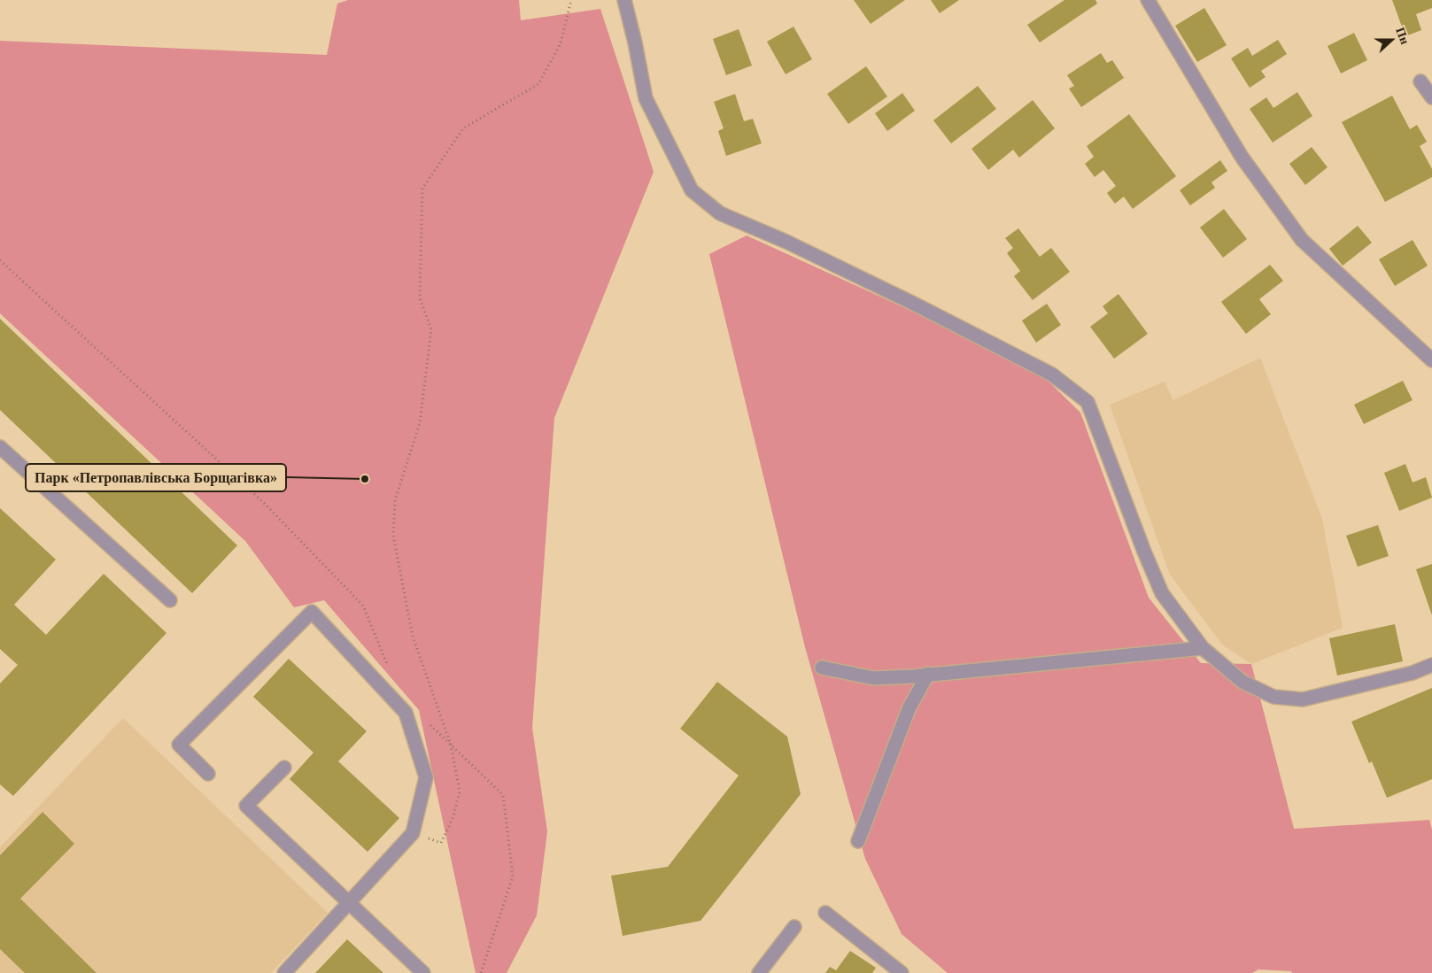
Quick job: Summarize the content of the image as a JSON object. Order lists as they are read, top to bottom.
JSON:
{
  "places": ["Парк «Петропавлівська Борщагівка»"],
  "north": "right"
}
